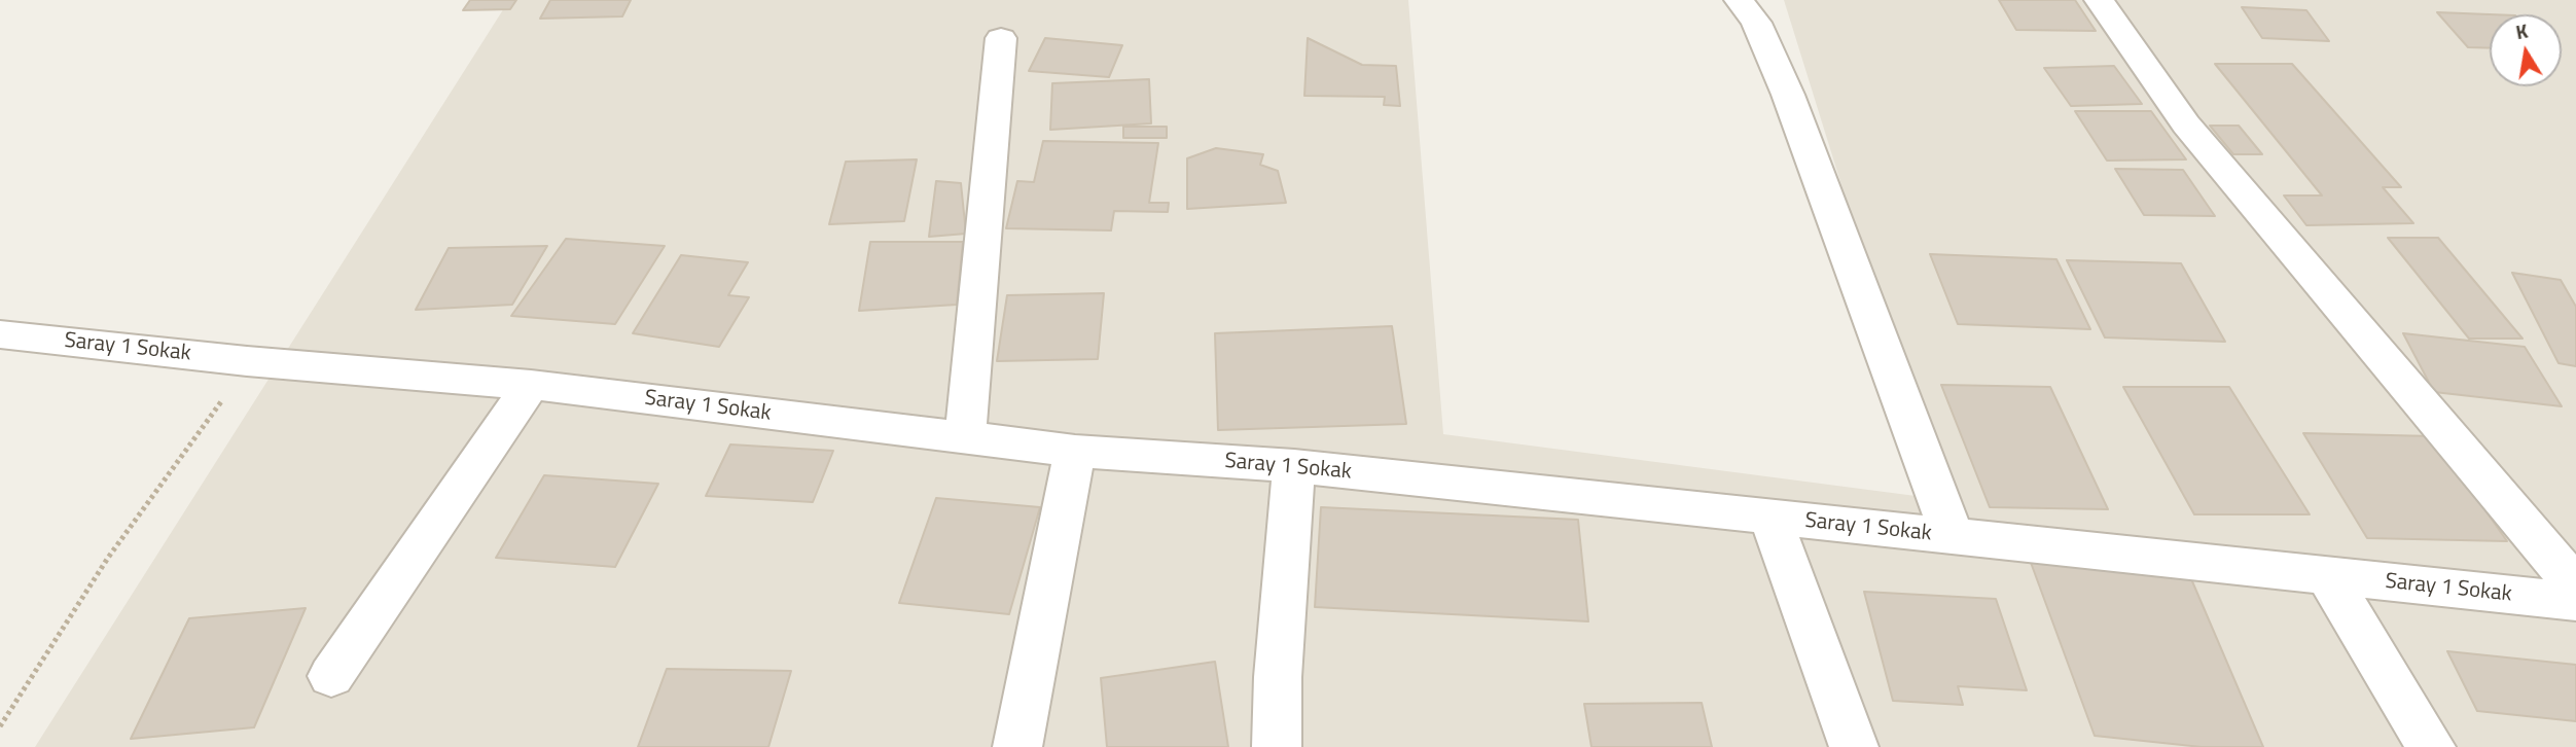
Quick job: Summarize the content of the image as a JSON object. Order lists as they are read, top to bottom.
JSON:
{
  "streets": {
    "street": ["Saray 1 Sokak"]
  },
  "north": "top"
}
